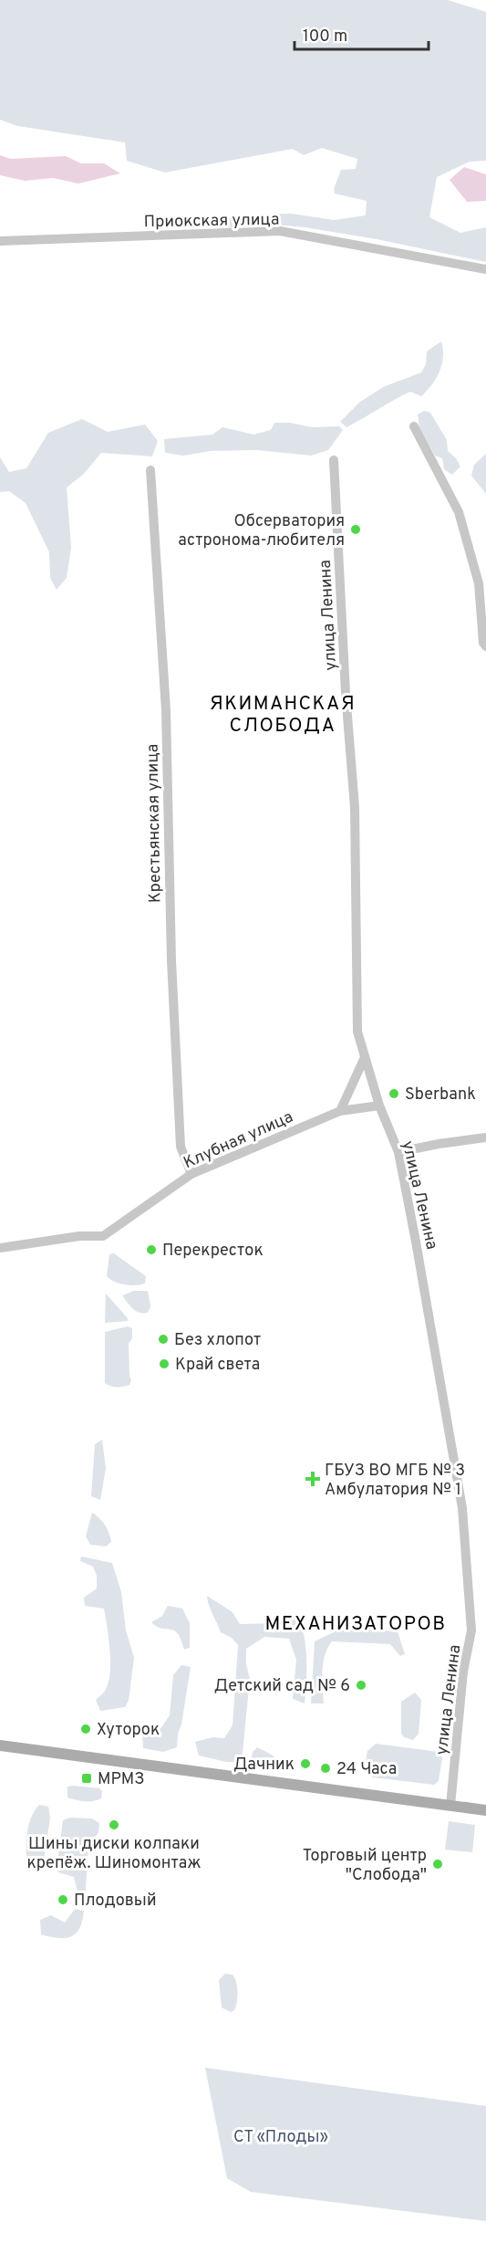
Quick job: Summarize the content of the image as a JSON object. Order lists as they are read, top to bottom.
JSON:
{
  "streets": {
    "street": [
      "Приокская улица",
      "улица Ленина",
      "Крестьянская улица",
      "Клубная улица"
    ]
  },
  "crossings": [
    ["улица Ленина", "Клубная улица"],
    ["Крестьянская улица", "Клубная улица"]
  ],
  "districts": ["ЯКИМАНСКАЯ СЛОБОДА", "МЕХАНИЗАТОРОВ"],
  "parks": ["СТ «Плоды»"],
  "places": {
    "other": [
      "Обсерватория астронома-любителя",
      "Sberbank",
      "Перекресток",
      "Без хлопот",
      "Край света",
      "Детский сад № 6",
      "Хуторок",
      "Дачник",
      "24 Часа",
      "Шины диски колпаки крепёж. Шиномонтаж",
      "Торговый центр \"Слобода\"",
      "Плодовый"
    ],
    "health": ["ГБУЗ ВО МГБ № 3 Амбулатория № 1"],
    "transit": ["МРМЗ"]
  },
  "scale_bar": "100 m"
}
